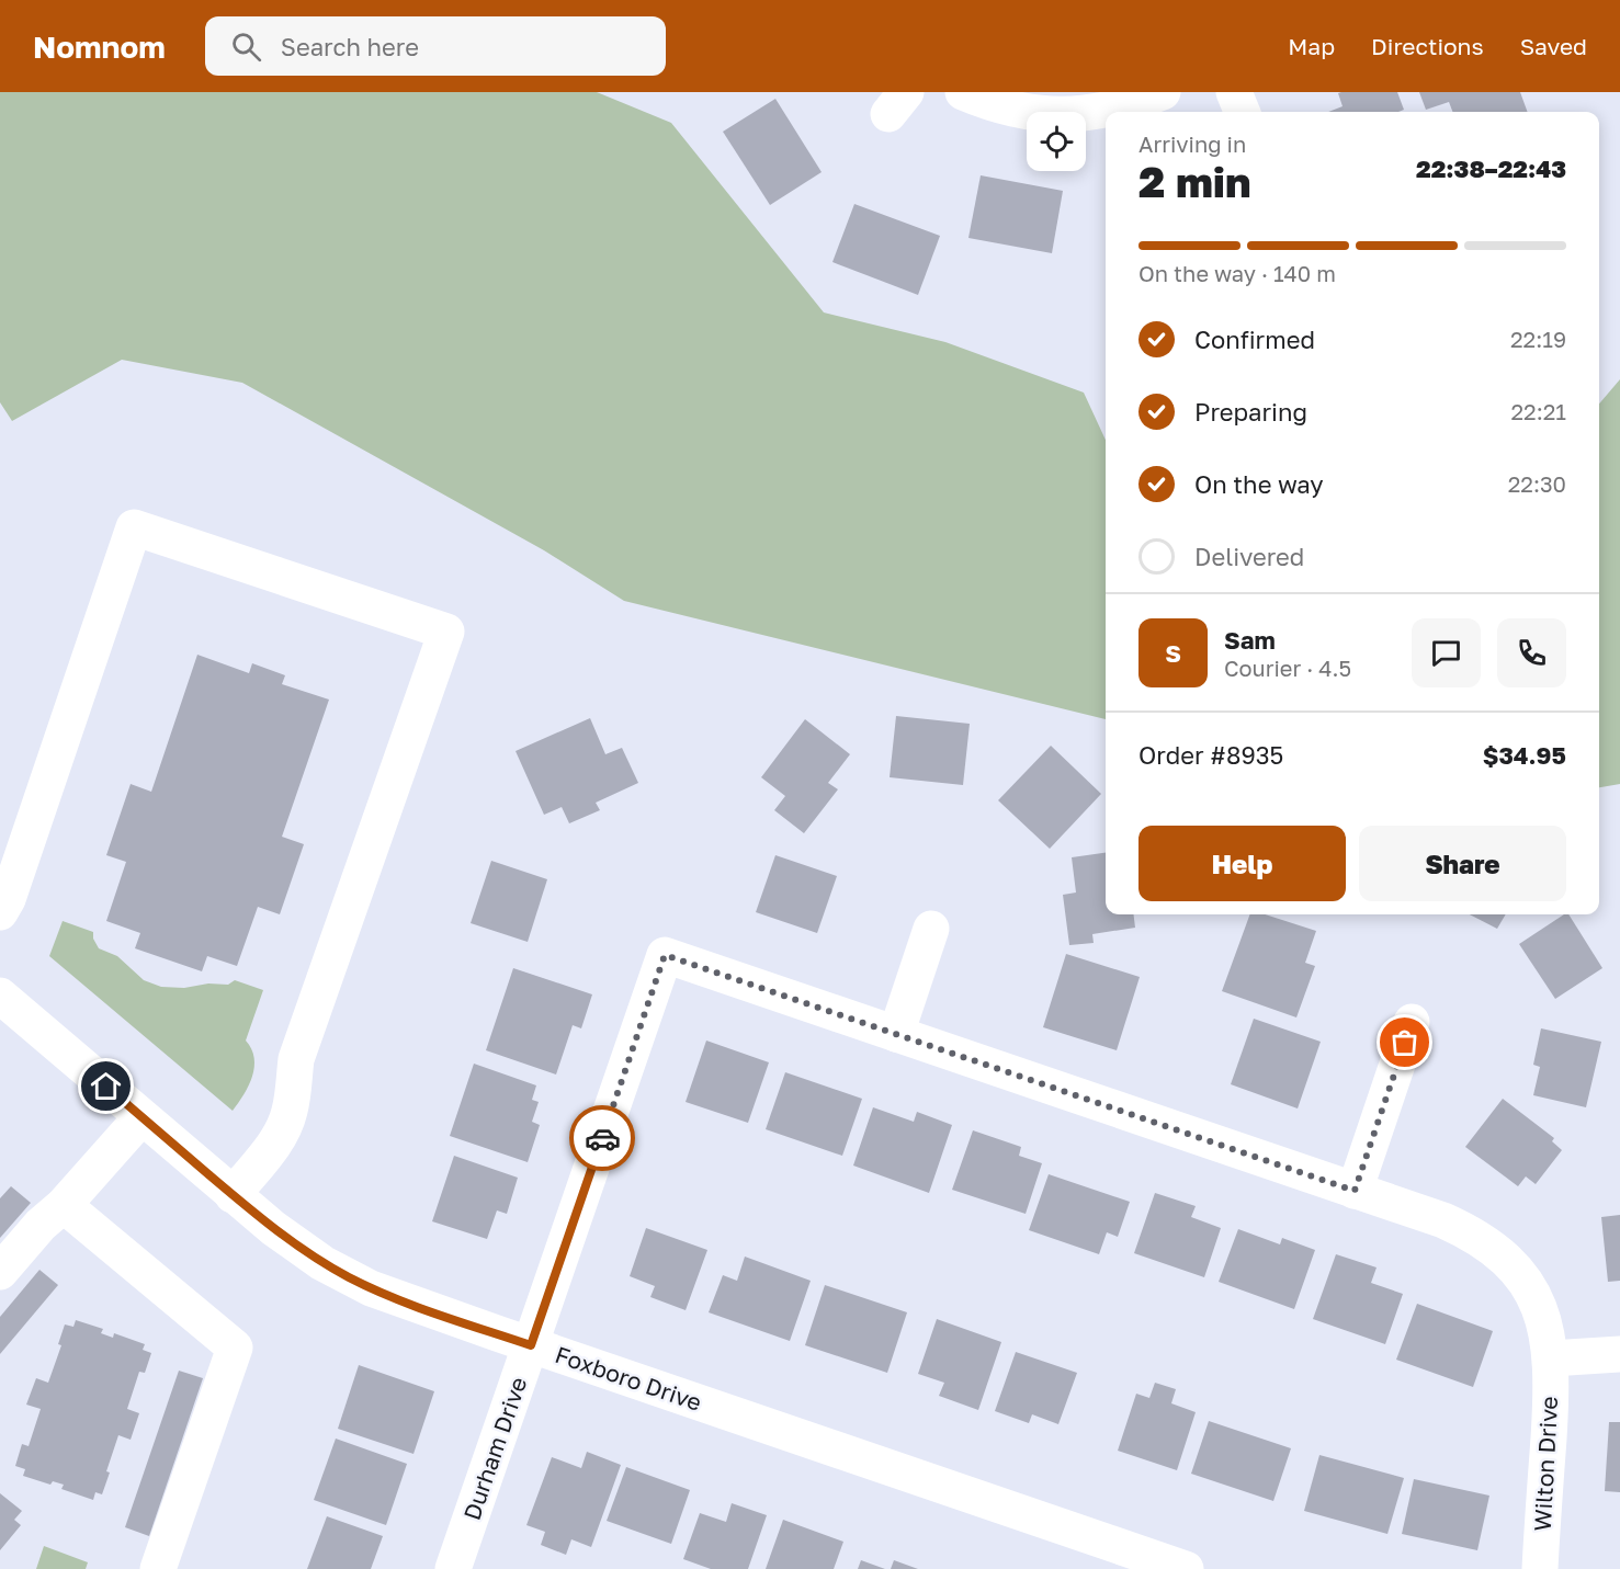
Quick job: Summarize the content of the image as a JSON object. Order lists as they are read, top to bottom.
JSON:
{
  "streets": {
    "street": ["Foxboro Drive", "Durham Drive", "Wilton Drive"]
  },
  "crossings": [
    ["Foxboro Drive", "Durham Drive"],
    ["Durham Drive", "Wilton Drive"]
  ],
  "page": {
    "header": "Nomnom",
    "search": "Search here",
    "nav": ["Map", "Directions", "Saved"],
    "heading": ["2 min", "Arriving in", "22:38–22:43"],
    "panel": [
      "Sam",
      "Courier · 4.5",
      "Order #8935",
      "$34.95"
    ],
    "bar": "On the way · 140 m",
    "list": [
      ["Confirmed", "22:19"],
      ["Preparing", "22:21"],
      ["On the way", "22:30"],
      "Delivered"
    ],
    "round": "S",
    "buttons": ["Help", "Share"]
  }
}
